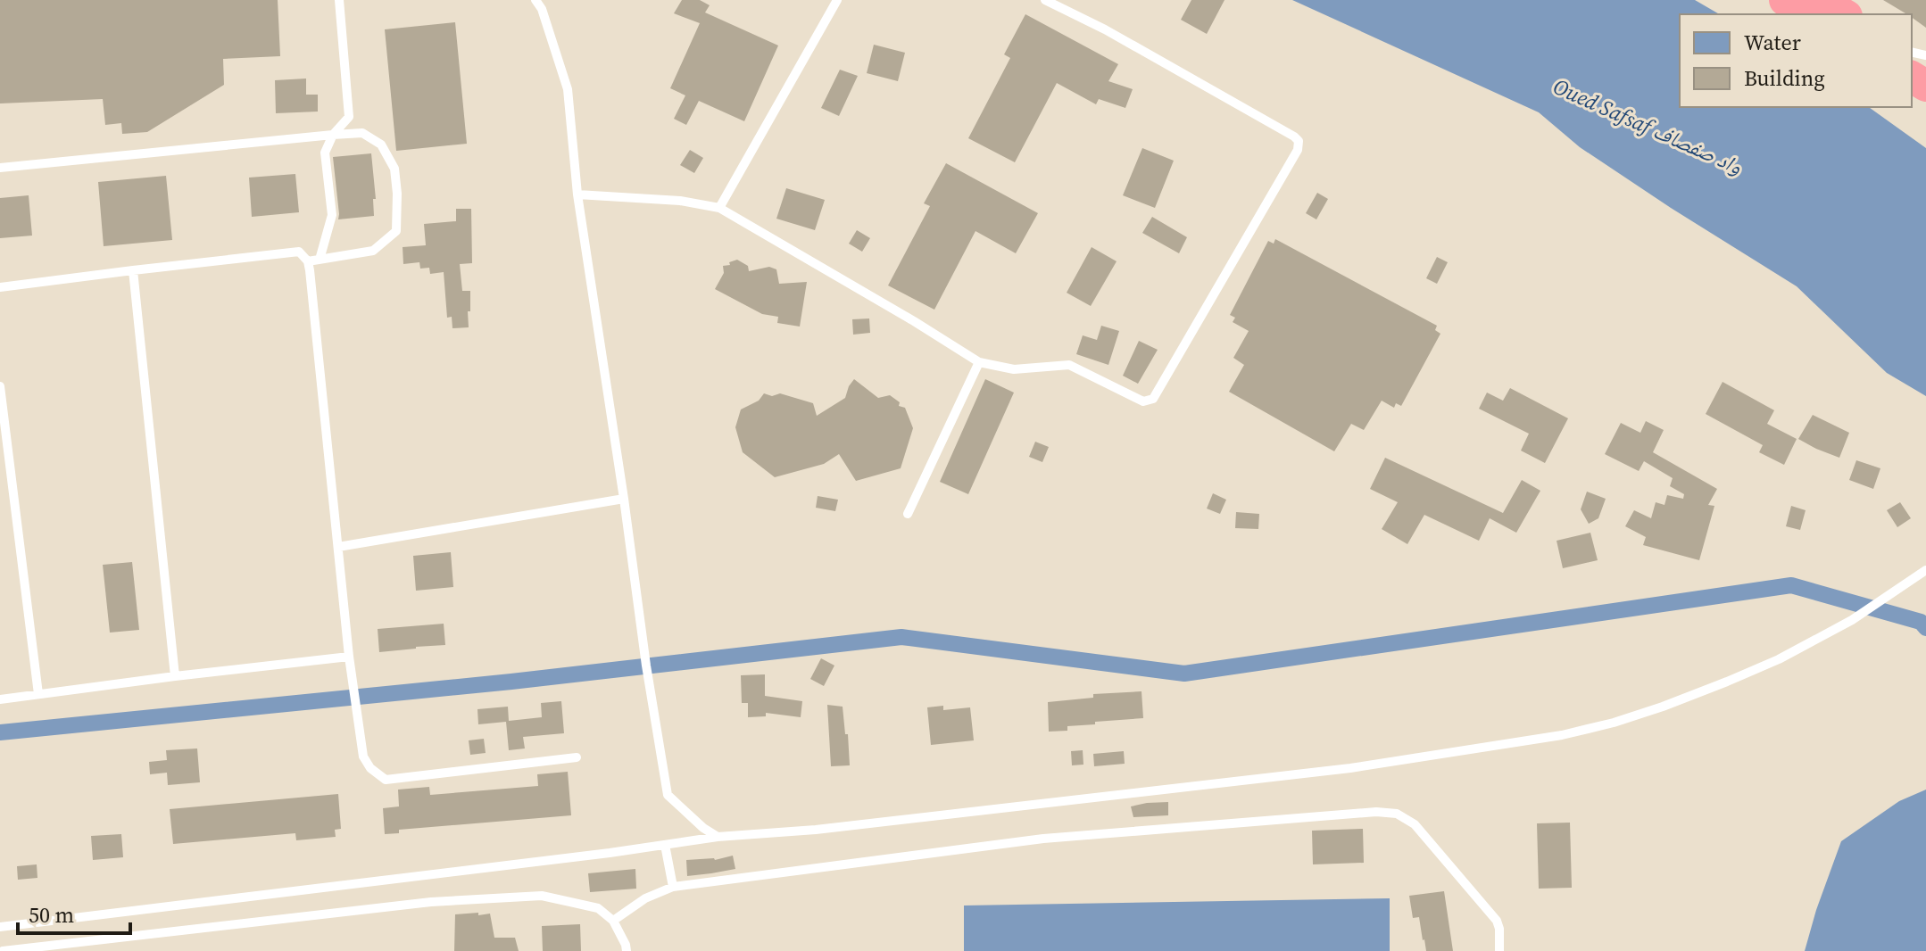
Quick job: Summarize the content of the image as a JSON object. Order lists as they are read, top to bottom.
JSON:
{
  "water": ["Oued Safsaf واد صفصاف"],
  "legend": ["Water", "Building"],
  "scale_bar": "50 m"
}
